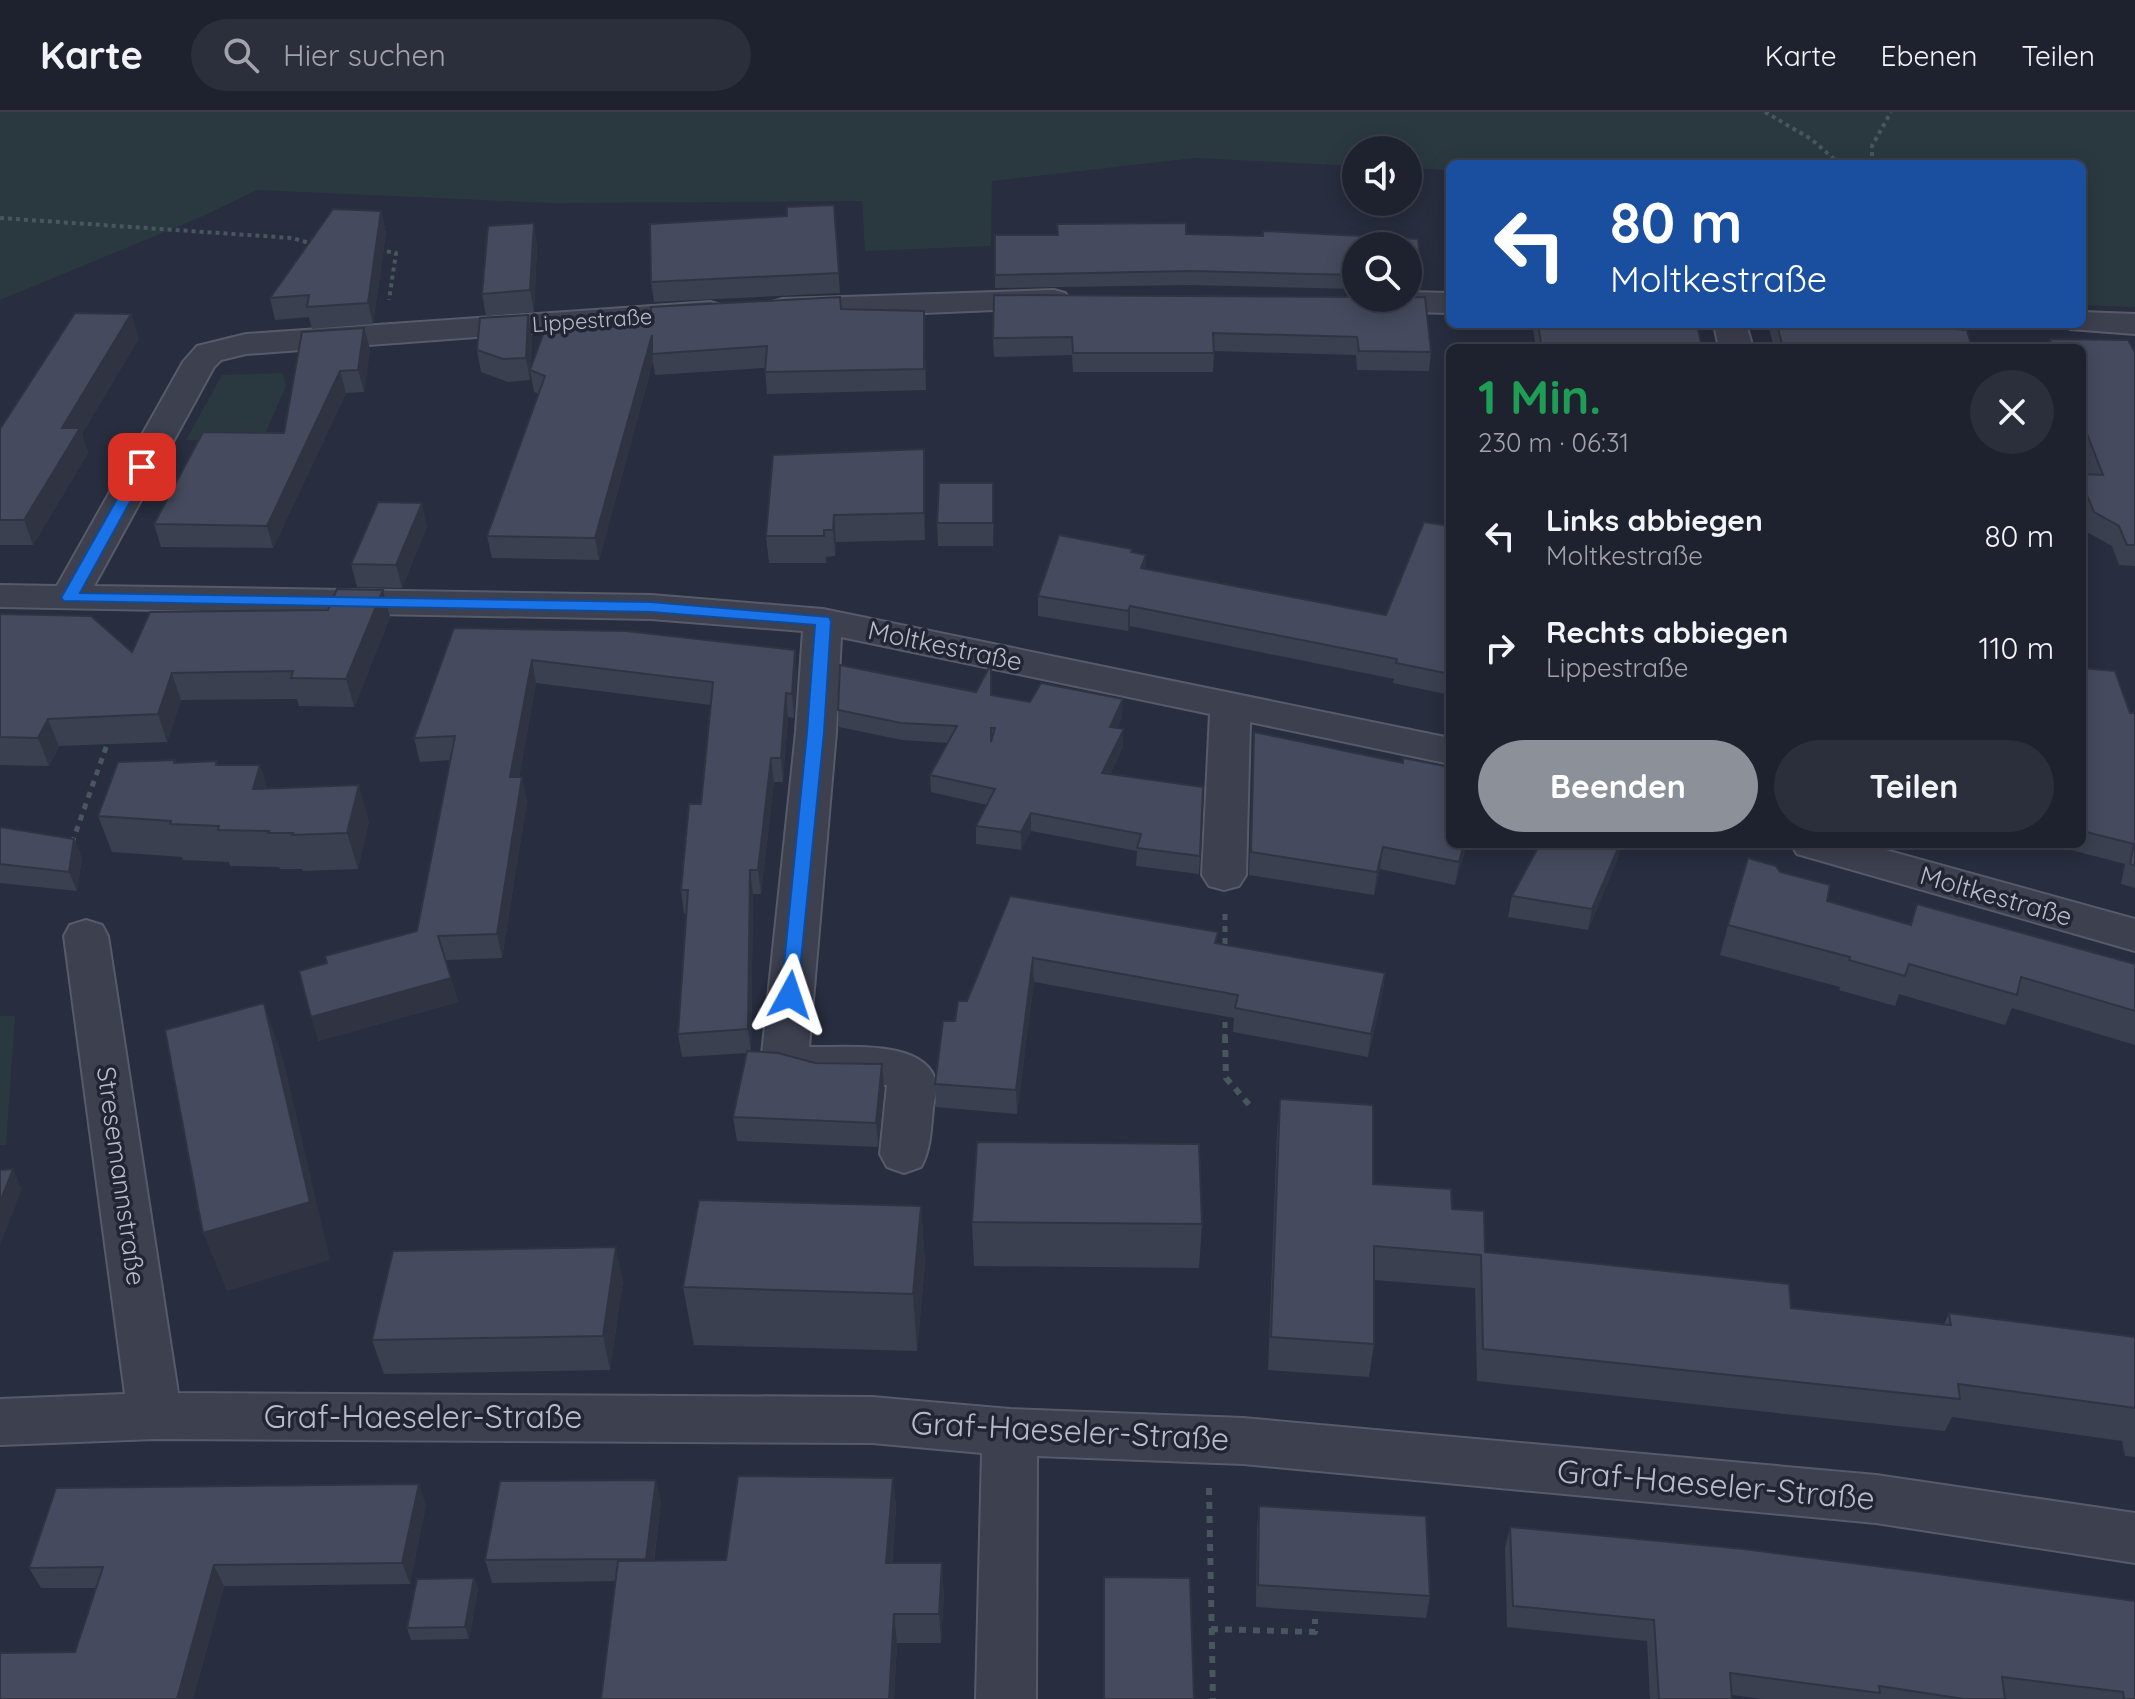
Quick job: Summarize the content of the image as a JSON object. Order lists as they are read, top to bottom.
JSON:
{
  "streets": {
    "street": [
      "Lippestraße",
      "Moltkestraße",
      "Stresemannstraße",
      "Graf-Haeseler-Straße"
    ]
  },
  "crossings": [
    ["Lippestraße", "Moltkestraße"],
    ["Stresemannstraße", "Graf-Haeseler-Straße"]
  ],
  "page": {
    "header": "Karte",
    "search": "Hier suchen",
    "nav": ["Karte", "Ebenen", "Teilen"],
    "turn": ["80 m", "Moltkestraße"],
    "heading": ["1 Min.", "230 m · 06:31"],
    "list": [
      {
        "name": "Links abbiegen",
        "note": "Moltkestraße",
        "value": "80 m"
      },
      {
        "name": "Rechts abbiegen",
        "note": "Lippestraße",
        "value": "110 m"
      }
    ],
    "buttons": ["Beenden", "Teilen"]
  }
}
